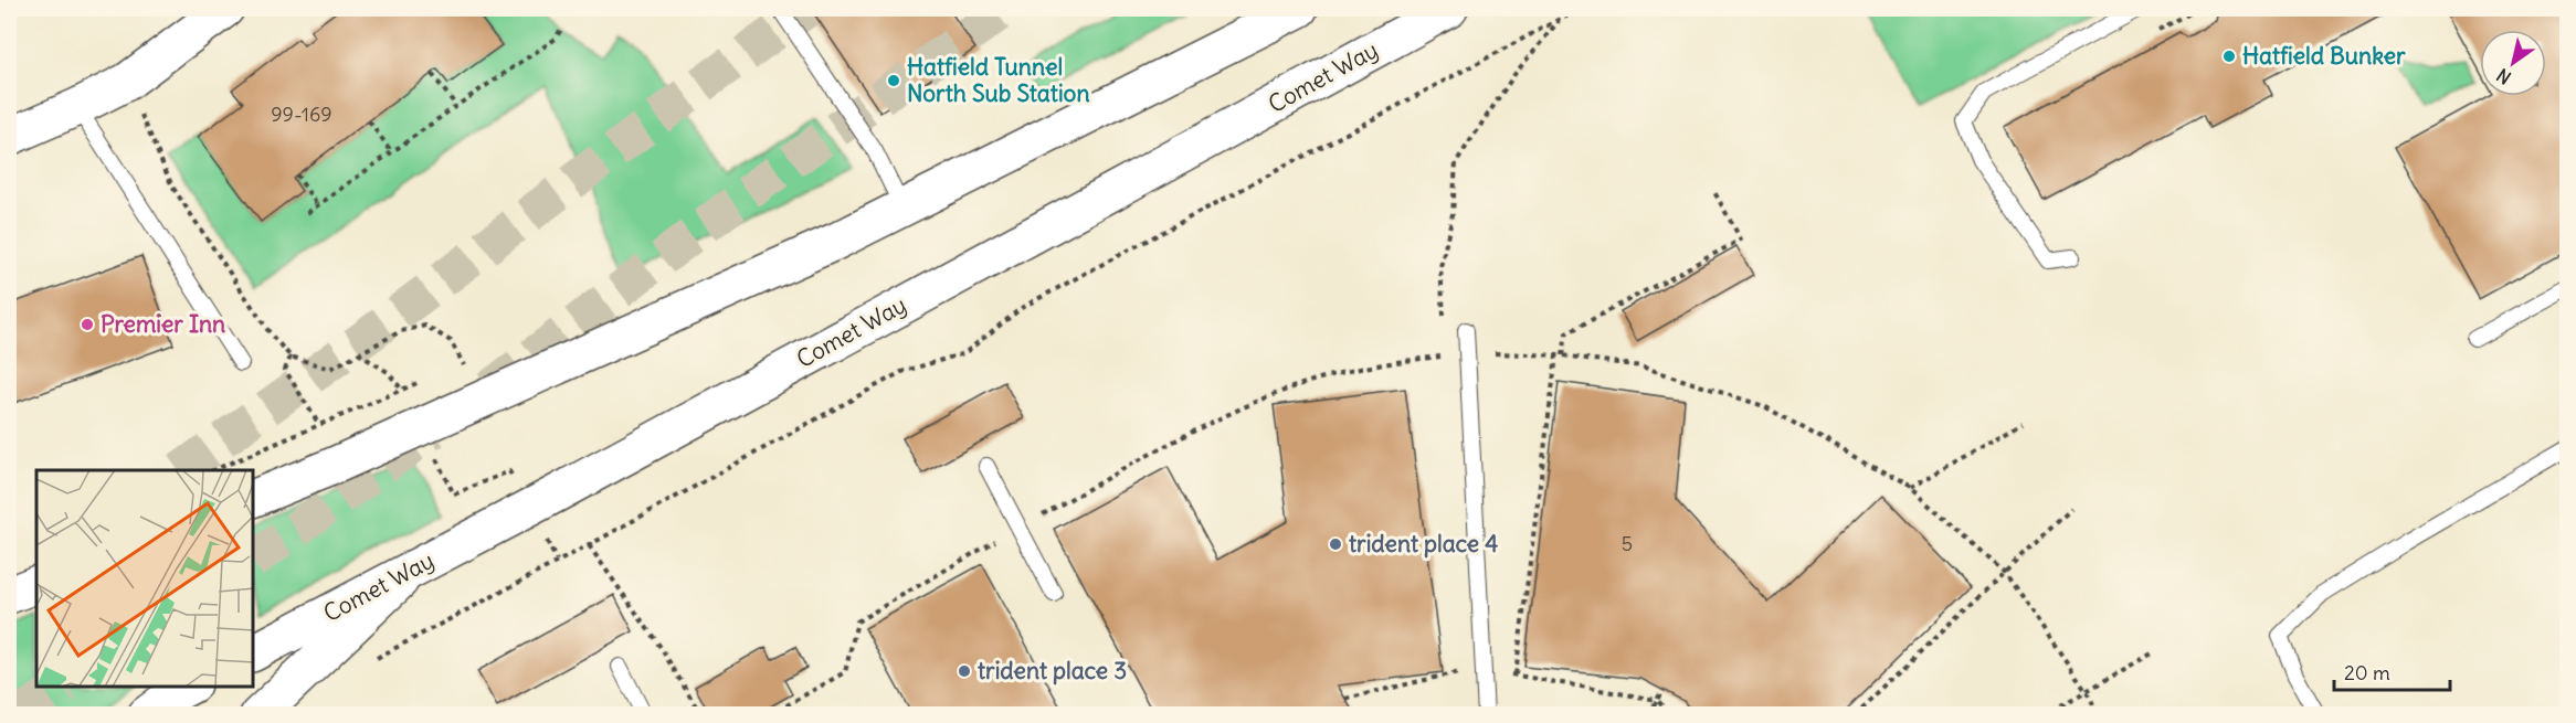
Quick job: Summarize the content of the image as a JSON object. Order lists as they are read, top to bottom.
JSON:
{
  "streets": {
    "main road": ["Comet Way"]
  },
  "places": [
    "Hatfield Bunker",
    "Hatfield Tunnel North Sub Station",
    "Premier Inn",
    "trident place 4",
    "trident place 3"
  ],
  "house_numbers": ["99-169", "5"],
  "scale_bar": "20 m",
  "north": "bottom left"
}
